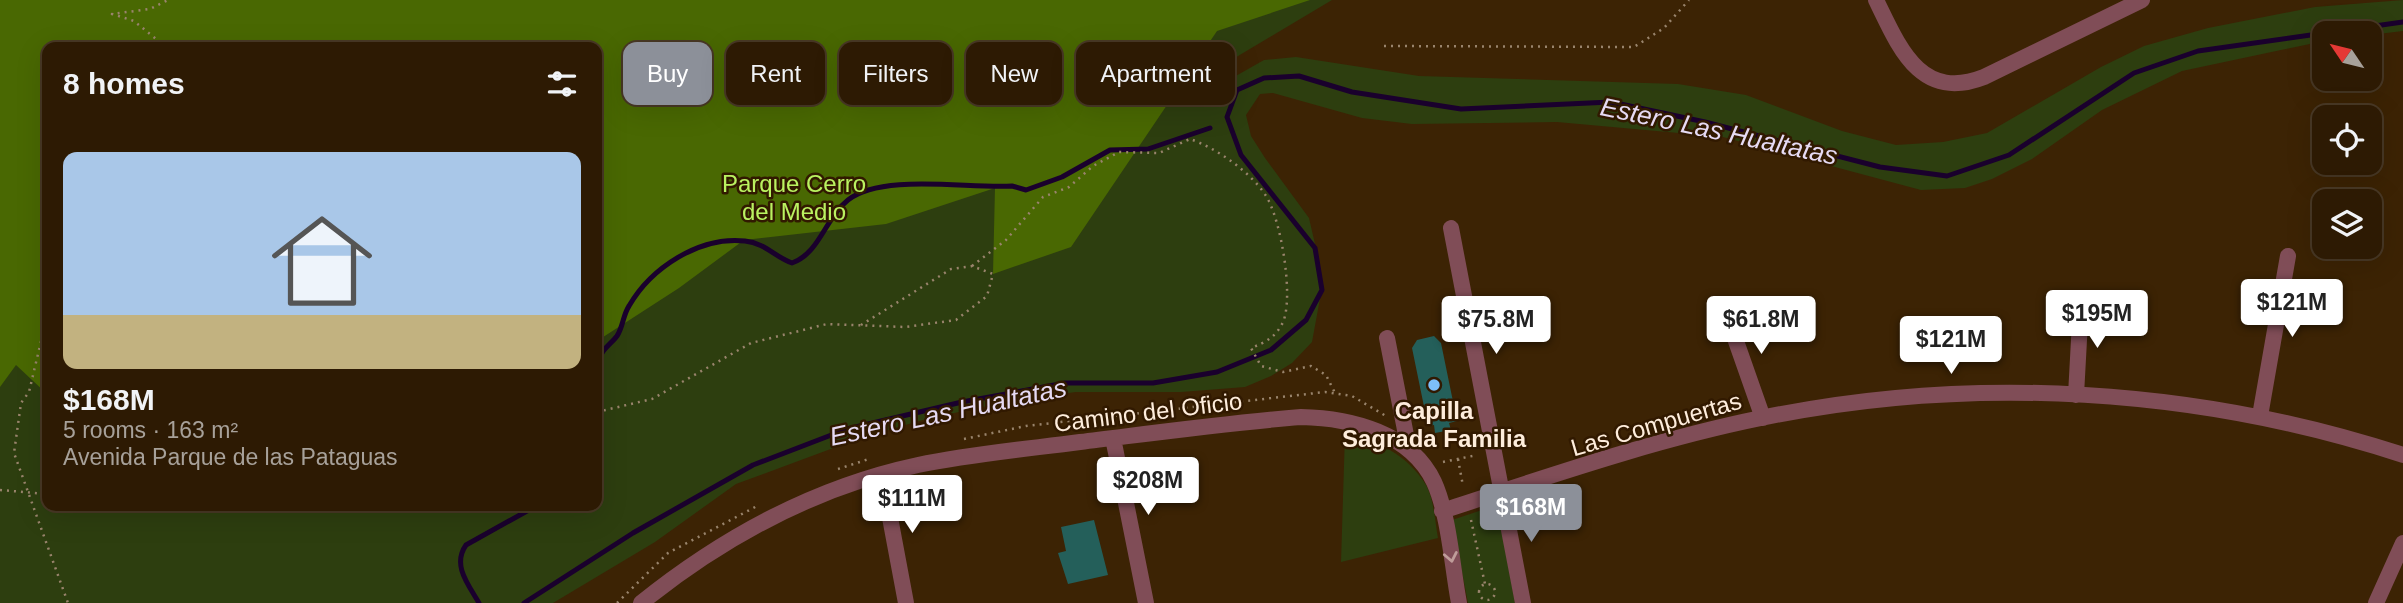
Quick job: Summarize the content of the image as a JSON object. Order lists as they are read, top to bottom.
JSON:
{
  "streets": {
    "street": ["Camino del Oficio", "Las Compuertas"]
  },
  "crossings": [
    ["Camino del Oficio", "Las Compuertas"]
  ],
  "water": ["Estero Las Hualtatas"],
  "parks": ["Parque Cerro del Medio"],
  "places": ["Capilla Sagrada Familia"],
  "north": "top left",
  "page": {
    "chip": [
      "Buy",
      "Rent",
      "Filters",
      "New",
      "Apartment"
    ],
    "heading": "8 homes",
    "list": [
      {
        "name": "$168M",
        "note": "5 rooms · 163 m² · Avenida Parque de las Pataguas"
      }
    ],
    "price": [
      "$121M",
      "$195M",
      "$75.8M",
      "$61.8M",
      "$121M",
      "$208M",
      "$111M",
      "$168M"
    ]
  }
}
